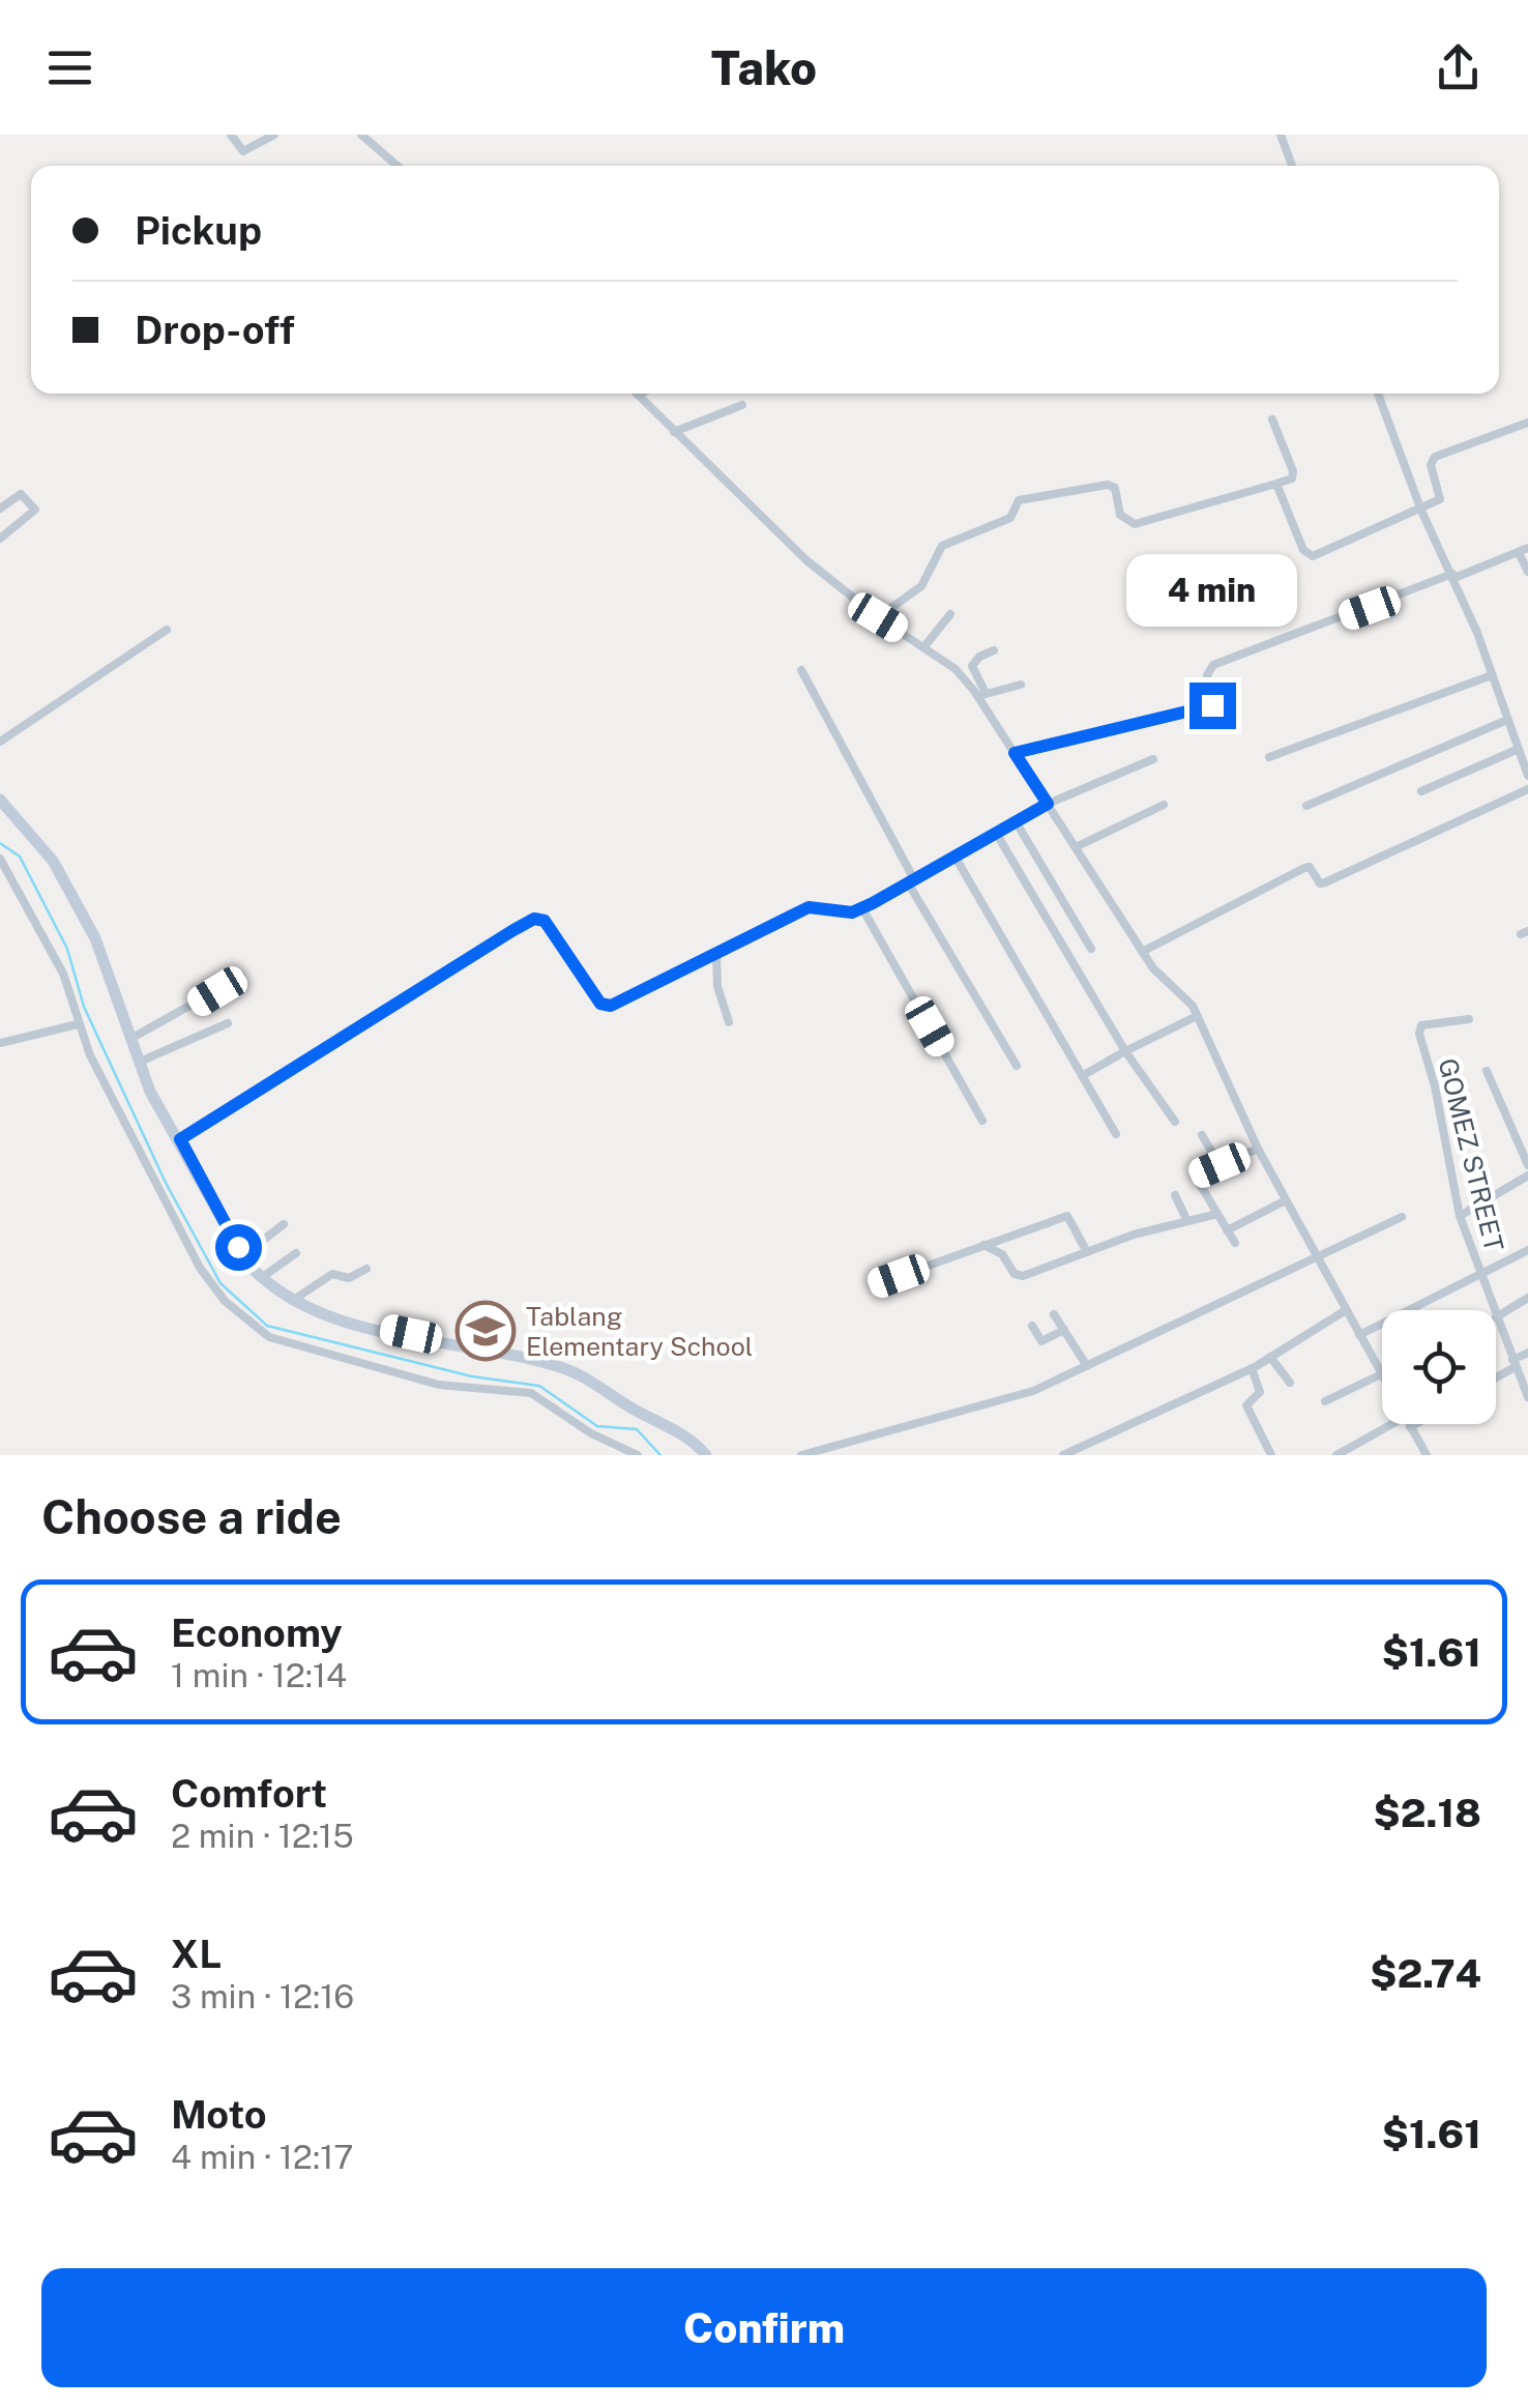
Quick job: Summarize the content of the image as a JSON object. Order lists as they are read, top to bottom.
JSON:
{
  "streets": {
    "street": ["GOMEZ STREET"]
  },
  "places": {
    "school or university": ["Tablang Elementary School"]
  },
  "page": {
    "header": "Tako",
    "banner": ["Pickup", "Drop-off"],
    "bubble": "4 min",
    "heading": "Choose a ride",
    "list": [
      {
        "name": "Economy",
        "note": "1 min · 12:14",
        "value": "$1.61"
      },
      {
        "name": "Comfort",
        "note": "2 min · 12:15",
        "value": "$2.18"
      },
      {
        "name": "XL",
        "note": "3 min · 12:16",
        "value": "$2.74"
      },
      {
        "name": "Moto",
        "note": "4 min · 12:17",
        "value": "$1.61"
      }
    ],
    "buttons": "Confirm"
  }
}
